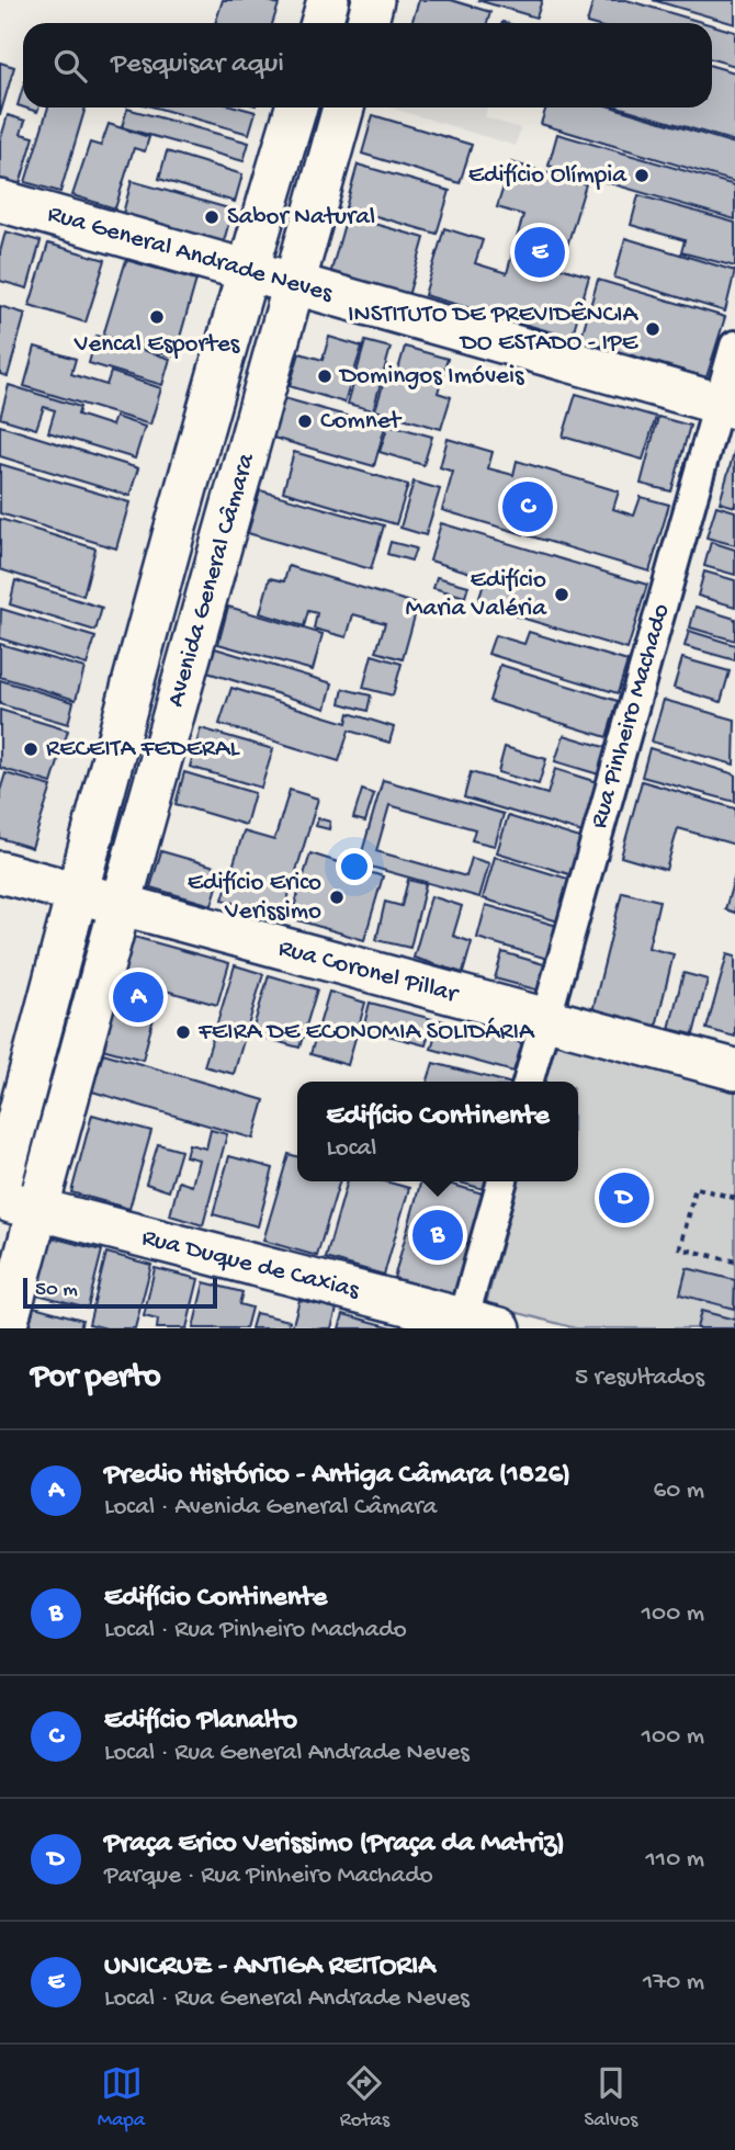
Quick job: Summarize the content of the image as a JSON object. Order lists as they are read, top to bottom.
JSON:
{
  "streets": {
    "main road": [
      "Rua General Andrade Neves",
      "Avenida General Câmara",
      "Rua Coronel Pillar",
      "Rua Duque de Caxias"
    ],
    "street": ["Rua Pinheiro Machado"]
  },
  "crossings": [
    ["Rua General Andrade Neves", "Avenida General Câmara"],
    ["Rua General Andrade Neves", "Rua Pinheiro Machado"],
    ["Avenida General Câmara", "Rua Coronel Pillar"],
    ["Avenida General Câmara", "Rua Duque de Caxias"],
    ["Rua Pinheiro Machado", "Rua Coronel Pillar"]
  ],
  "places": [
    "Edifício Olímpia",
    "Sabor Natural",
    "Vencal Esportes",
    "INSTITUTO DE PREVIDÊNCIA DO ESTADO - IPE",
    "Domingos Imóveis",
    "Comnet",
    "Edifício Maria Valéria",
    "RECEITA FEDERAL",
    "Edifício Erico Verissimo",
    "FEIRA DE ECONOMIA SOLIDÁRIA"
  ],
  "scale_bar": "50 m",
  "page": {
    "search": "Pesquisar aqui",
    "pins": [
      "E",
      "C",
      "A",
      "D",
      "B"
    ],
    "popup": ["Edifício Continente", "Local"],
    "scale": "50 m",
    "heading": ["Por perto", "5 resultados"],
    "list": [
      {
        "mark": "A",
        "name": "Predio Histórico - Antiga Câmara (1826)",
        "note": "Local · Avenida General Câmara",
        "value": "60 m"
      },
      {
        "mark": "B",
        "name": "Edifício Continente",
        "note": "Local · Rua Pinheiro Machado",
        "value": "100 m"
      },
      {
        "mark": "C",
        "name": "Edifício Planalto",
        "note": "Local · Rua General Andrade Neves",
        "value": "100 m"
      },
      {
        "mark": "D",
        "name": "Praça Erico Verissimo (Praça da Matriz)",
        "note": "Parque · Rua Pinheiro Machado",
        "value": "110 m"
      },
      {
        "mark": "E",
        "name": "UNICRUZ - ANTIGA REITORIA",
        "note": "Local · Rua General Andrade Neves",
        "value": "170 m"
      }
    ],
    "nav": ["Mapa", "Rotas", "Salvos"]
  }
}
